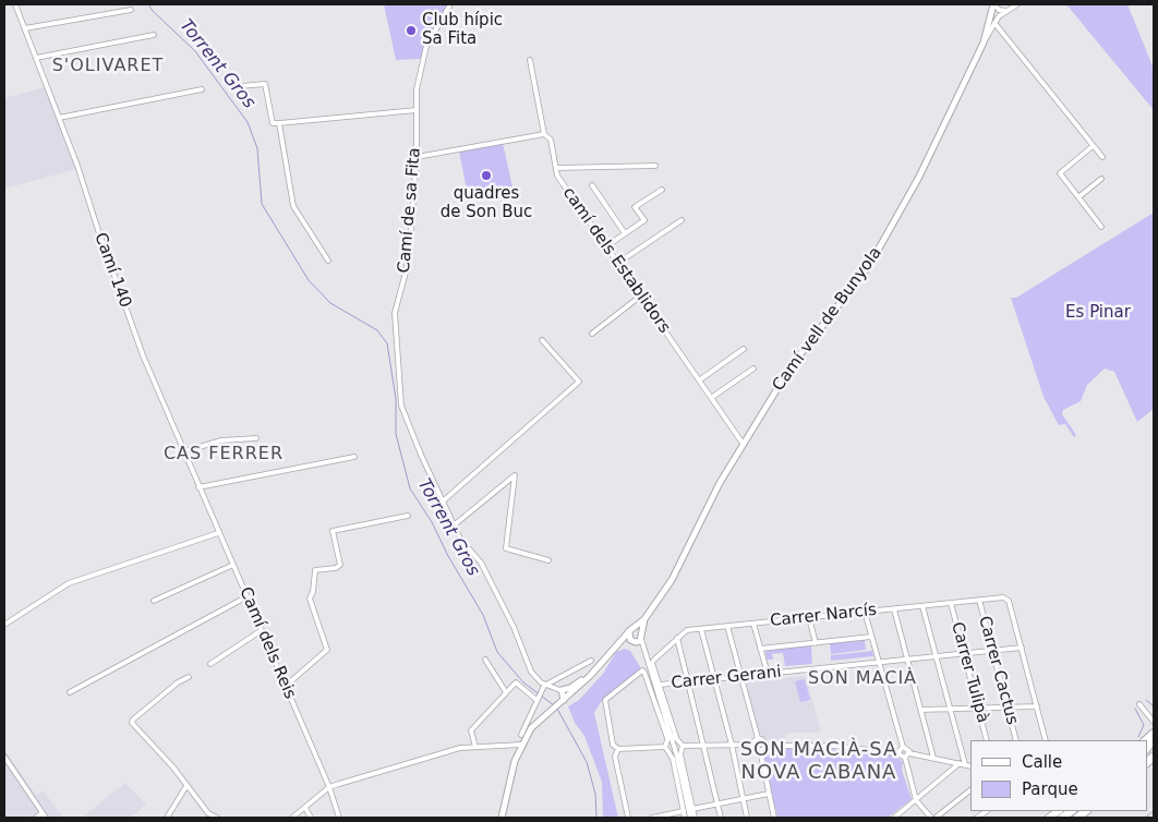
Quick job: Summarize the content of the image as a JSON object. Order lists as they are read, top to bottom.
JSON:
{
  "streets": {
    "street": [
      "Camí de sa Fita",
      "camí dels Establidors",
      "Camí 140",
      "Camí vell de Bunyola",
      "Carrer Narcís",
      "Camí dels Reis",
      "Carrer Cactus",
      "Carrer Tulipà",
      "Carrer Gerani"
    ]
  },
  "crossings": [
    ["Camí de sa Fita", "Camí vell de Bunyola"],
    ["camí dels Establidors", "Camí vell de Bunyola"],
    ["Camí 140", "Camí dels Reis"],
    ["Carrer Narcís", "Carrer Cactus"],
    ["Carrer Narcís", "Carrer Tulipà"],
    ["Carrer Narcís", "Carrer Gerani"],
    ["Carrer Cactus", "Carrer Gerani"],
    ["Carrer Tulipà", "Carrer Gerani"]
  ],
  "districts": [
    "S'OLIVARET",
    "CAS FERRER",
    "SON MACIÀ",
    "SON MACIÀ-SA NOVA CABANA"
  ],
  "water": ["Torrent Gros"],
  "parks": ["Es Pinar"],
  "places": ["Club hípic Sa Fita", "quadres de Son Buc"],
  "legend": ["Calle", "Parque"]
}
